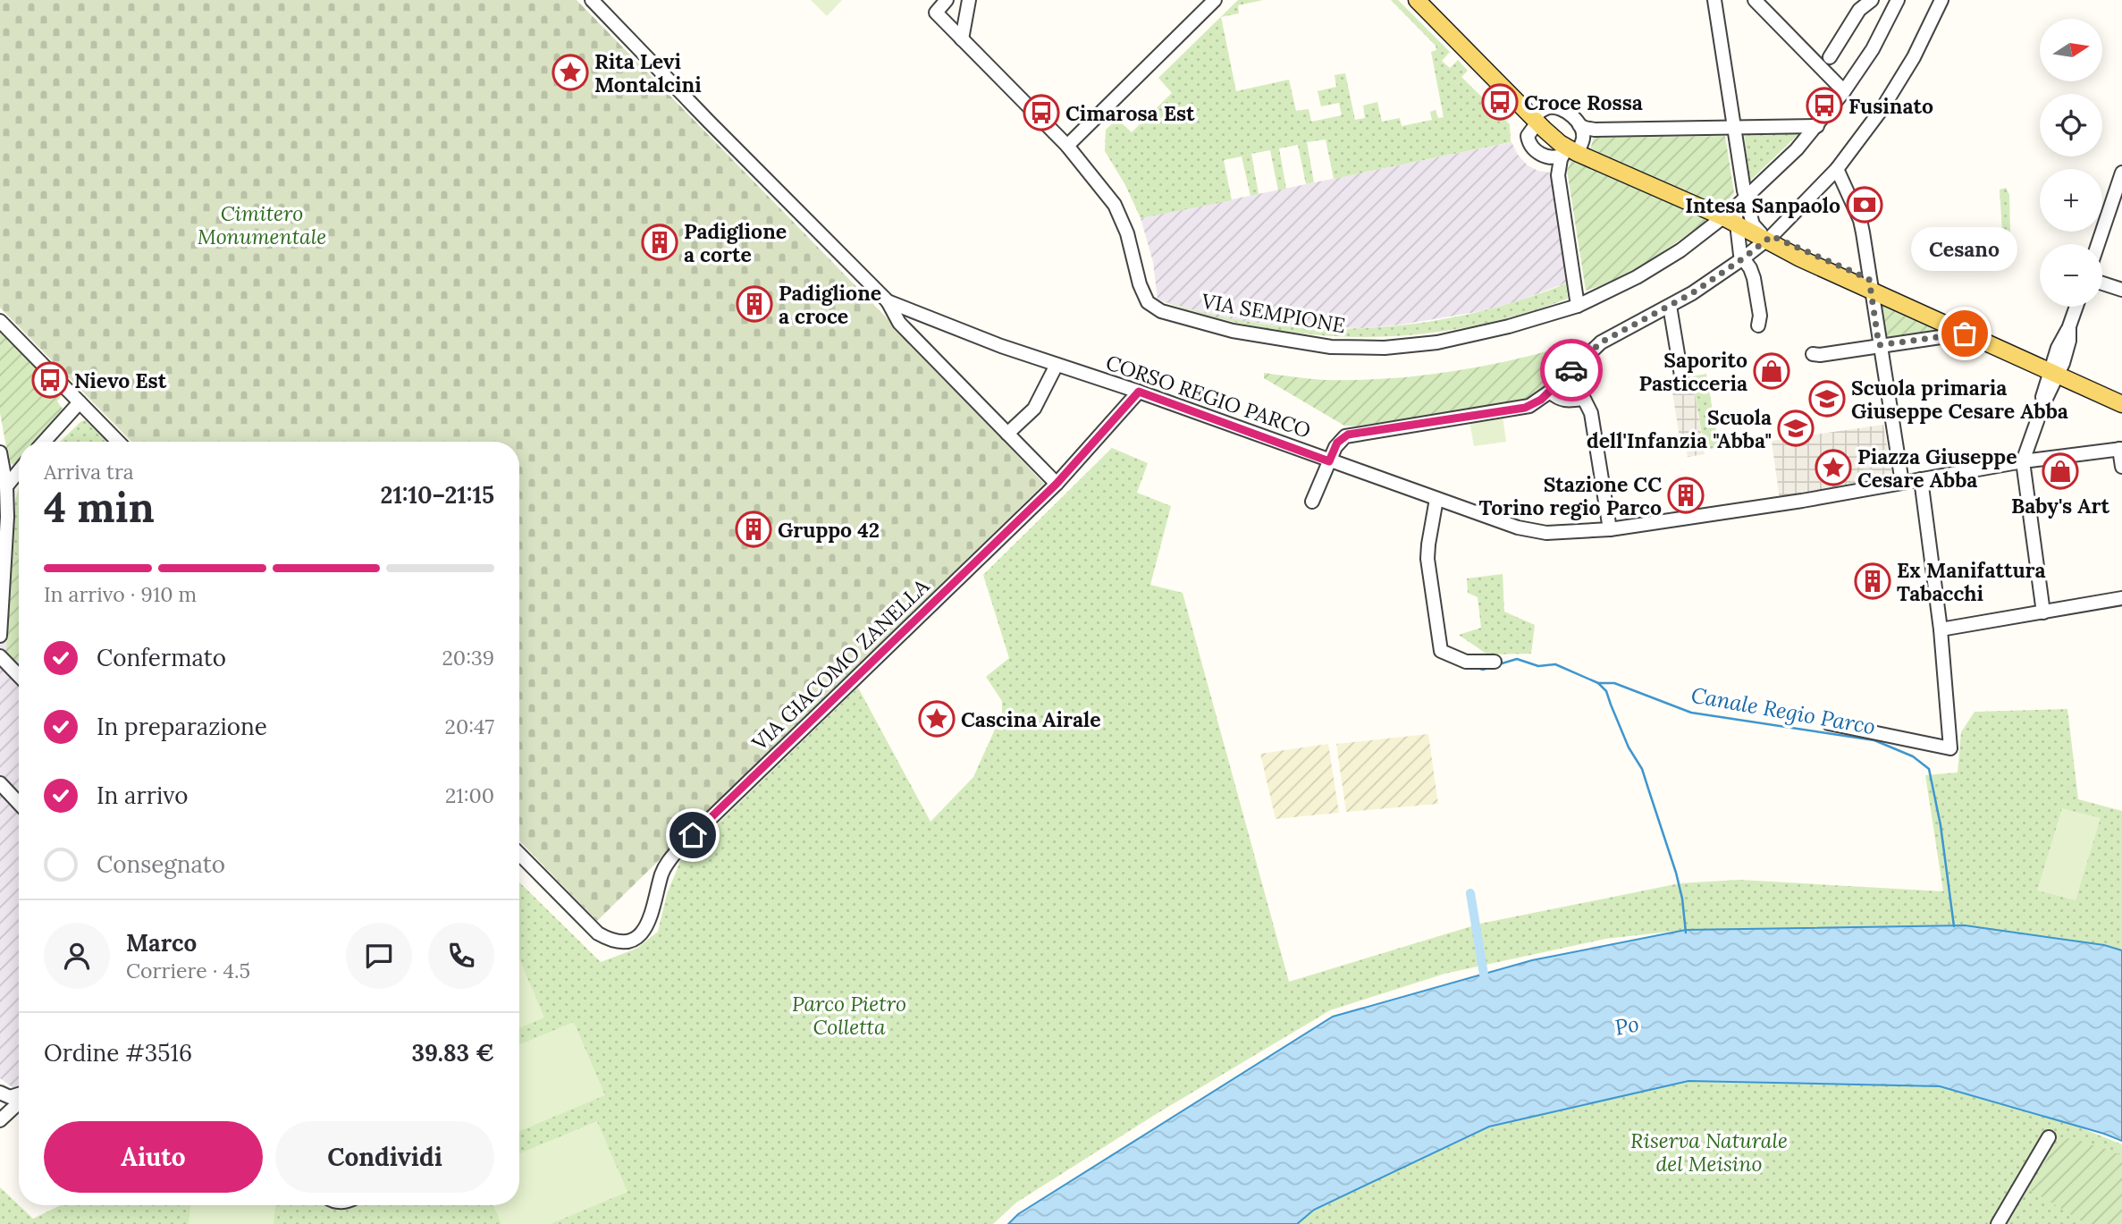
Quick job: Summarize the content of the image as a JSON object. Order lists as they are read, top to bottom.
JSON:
{
  "streets": {
    "street": ["VIA SEMPIONE", "CORSO REGIO PARCO", "VIA GIACOMO ZANELLA"]
  },
  "crossings": [
    ["CORSO REGIO PARCO", "VIA GIACOMO ZANELLA"]
  ],
  "water": ["Canale Regio Parco", "Po"],
  "parks": ["Cimitero Monumentale", "Parco Pietro Colletta", "Riserva Naturale del Meisino"],
  "places": {
    "place": ["Rita Levi Montalcini", "Piazza Giuseppe Cesare Abba", "Cascina Airale"],
    "bus stop": [
      "Croce Rossa",
      "Fusinato",
      "Cimarosa Est",
      "Nievo Est"
    ],
    "bank": ["Intesa Sanpaolo"],
    "building": [
      "Padiglione a corte",
      "Padiglione a croce",
      "Stazione CC Torino regio Parco",
      "Gruppo 42",
      "Ex Manifattura Tabacchi"
    ],
    "other": ["Cesano"],
    "shop": ["Saporito Pasticceria", "Baby's Art"],
    "school or university": ["Scuola primaria Giuseppe Cesare Abba", "Scuola dell'Infanzia \"Abba\""]
  },
  "north": "right",
  "page": {
    "map_buttons": ["+", "−"],
    "bubble": "Cesano",
    "heading": ["4 min", "Arriva tra", "21:10–21:15"],
    "panel": [
      "Marco",
      "Corriere · 4.5",
      "Ordine #3516",
      "39.83 €"
    ],
    "bar": "In arrivo · 910 m",
    "list": [
      ["Confermato", "20:39"],
      ["In preparazione", "20:47"],
      ["In arrivo", "21:00"],
      "Consegnato"
    ],
    "buttons": ["Aiuto", "Condividi"]
  }
}
